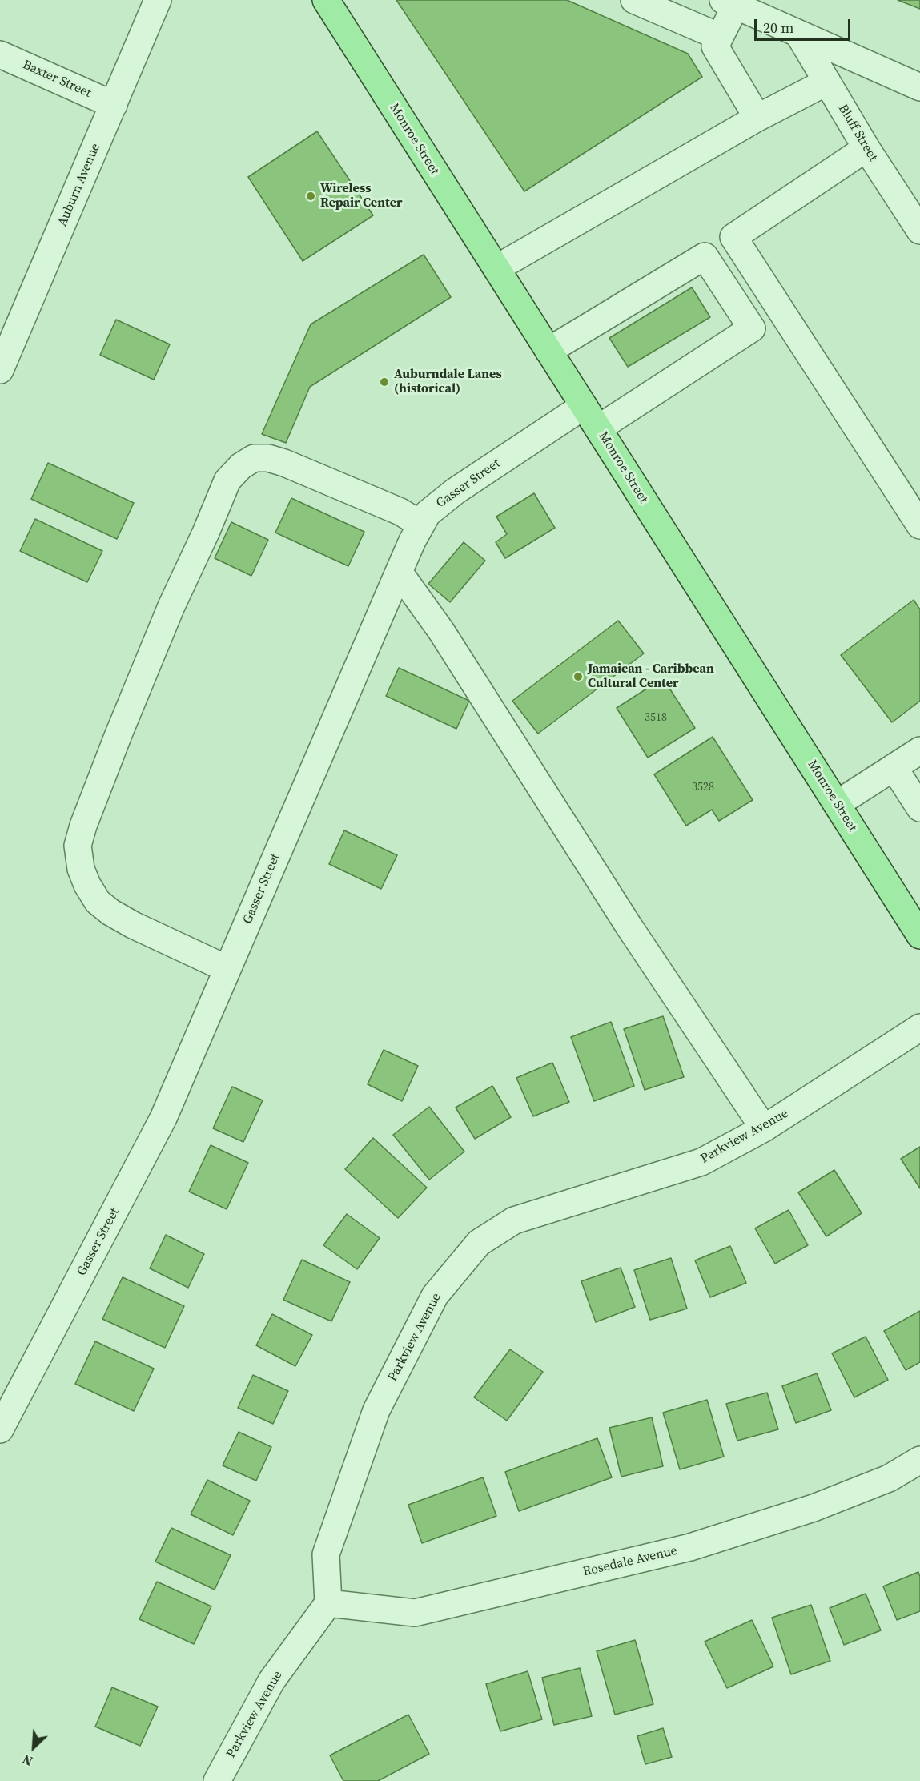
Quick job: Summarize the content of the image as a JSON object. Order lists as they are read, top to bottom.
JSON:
{
  "streets": {
    "main road": ["Monroe Street"],
    "street": [
      "Baxter Street",
      "Bluff Street",
      "Auburn Avenue",
      "Gasser Street",
      "Parkview Avenue",
      "Rosedale Avenue"
    ]
  },
  "crossings": [
    ["Baxter Street", "Auburn Avenue"],
    ["Monroe Street", "Gasser Street"],
    ["Parkview Avenue", "Rosedale Avenue"]
  ],
  "places": ["Wireless Repair Center", "Auburndale Lanes (historical)", "Jamaican - Caribbean Cultural Center"],
  "house_numbers": ["3518", "3528"],
  "scale_bar": "20 m",
  "north": "bottom left"
}
